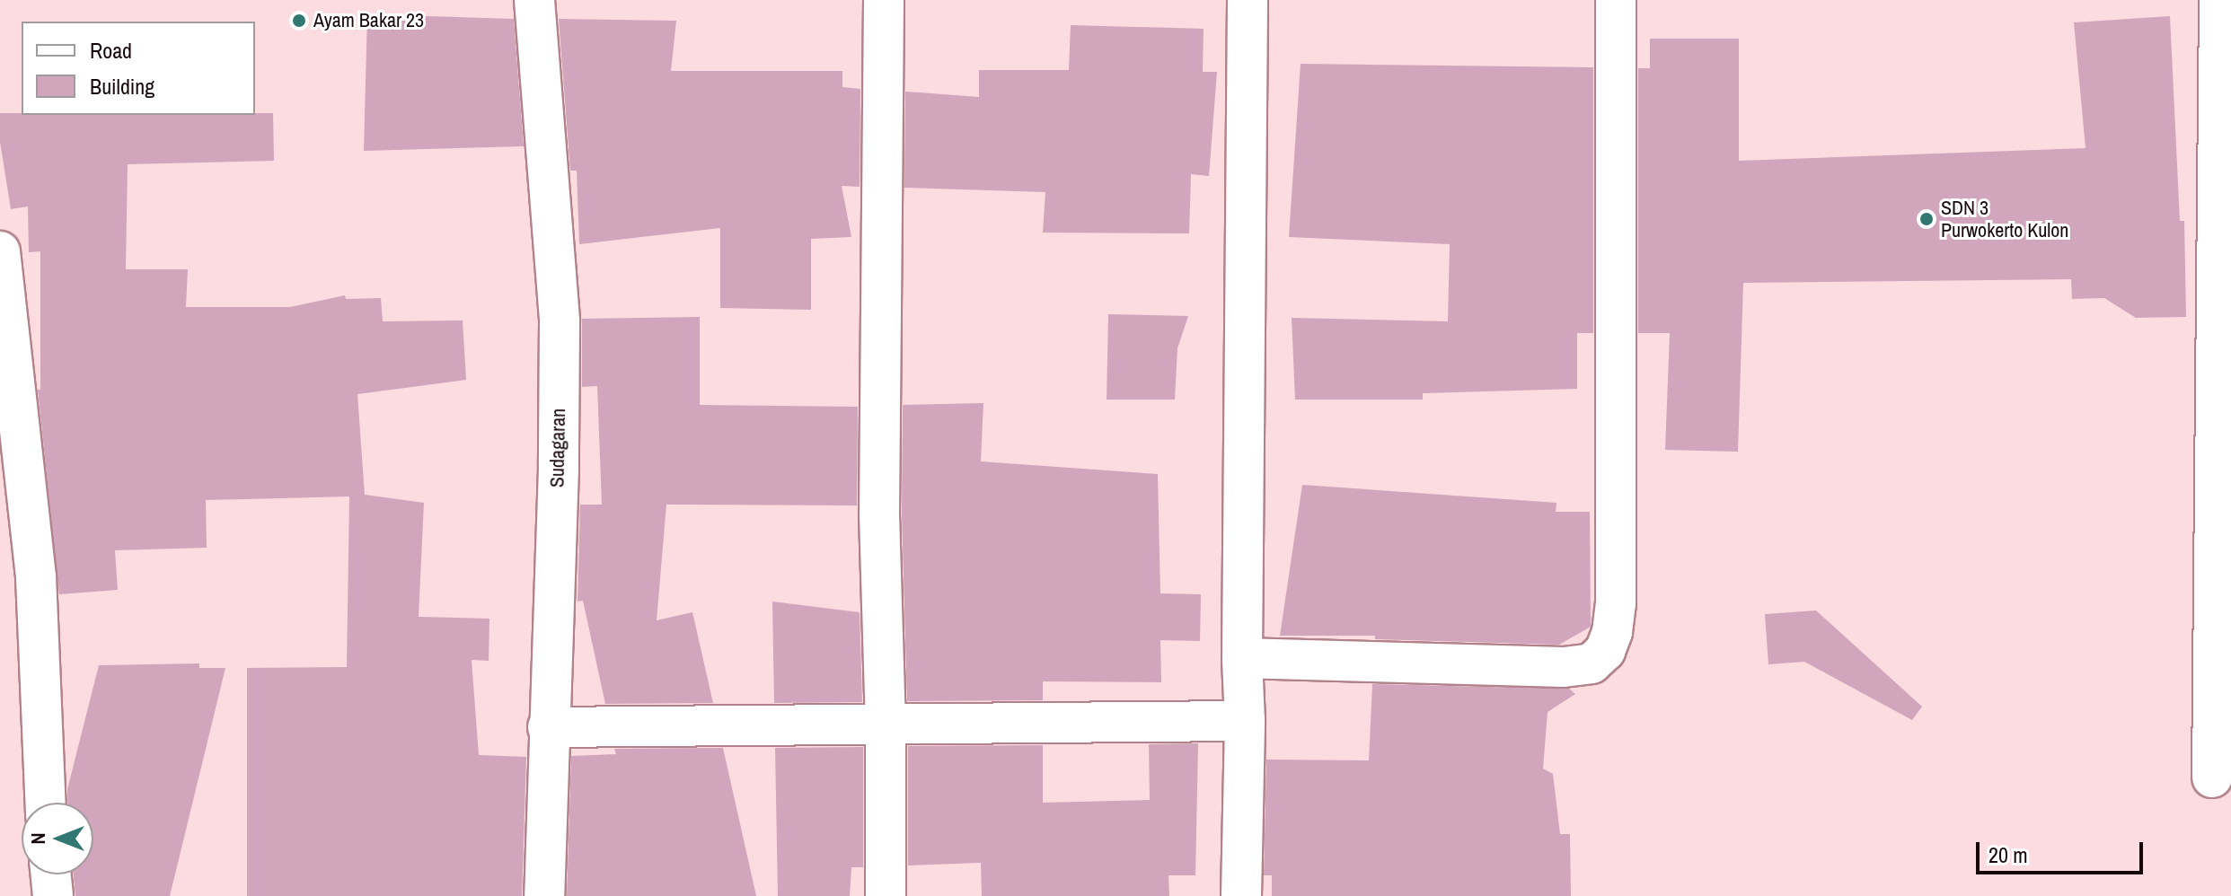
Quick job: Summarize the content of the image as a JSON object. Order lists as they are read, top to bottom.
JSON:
{
  "streets": {
    "street": ["Sudagaran"]
  },
  "places": ["Ayam Bakar 23", "SDN 3 Purwokerto Kulon"],
  "legend": ["Road", "Building"],
  "scale_bar": "20 m",
  "north": "left"
}
